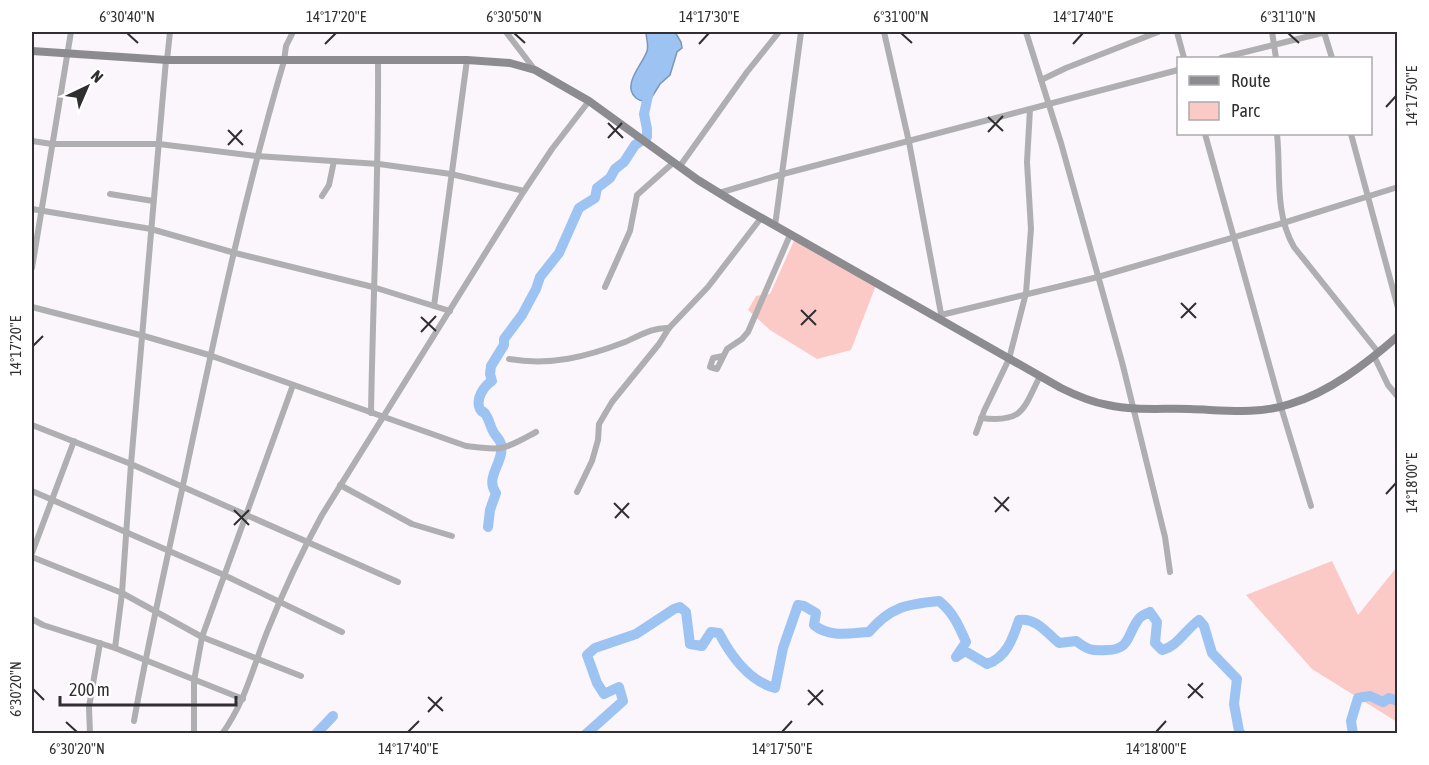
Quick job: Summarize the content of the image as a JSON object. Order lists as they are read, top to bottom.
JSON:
{
  "legend": ["Route", "Parc"],
  "scale_bar": "200 m",
  "north": "top right",
  "coordinates": [
    "6°30'40\"N",
    "14°17'20\"E",
    "6°30'50\"N",
    "14°17'30\"E",
    "6°31'00\"N",
    "14°17'40\"E",
    "6°31'10\"N",
    "14°17'50\"E",
    "14°18'00\"E",
    "6°30'20\"N"
  ]
}
